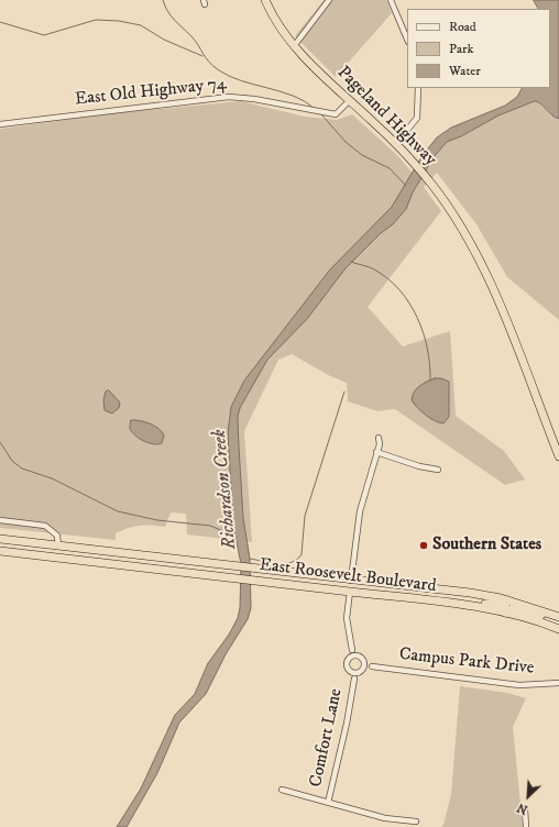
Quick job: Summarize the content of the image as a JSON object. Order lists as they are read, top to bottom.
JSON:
{
  "streets": {
    "highway": ["Pageland Highway", "East Roosevelt Boulevard"],
    "street": ["East Old Highway 74", "Campus Park Drive", "Comfort Lane"]
  },
  "crossings": [
    ["East Old Highway 74", "Pageland Highway"],
    ["Campus Park Drive", "Comfort Lane"]
  ],
  "water": ["Richardson Creek"],
  "places": ["Southern States"],
  "legend": ["Road", "Park", "Water"],
  "north": "bottom left"
}
